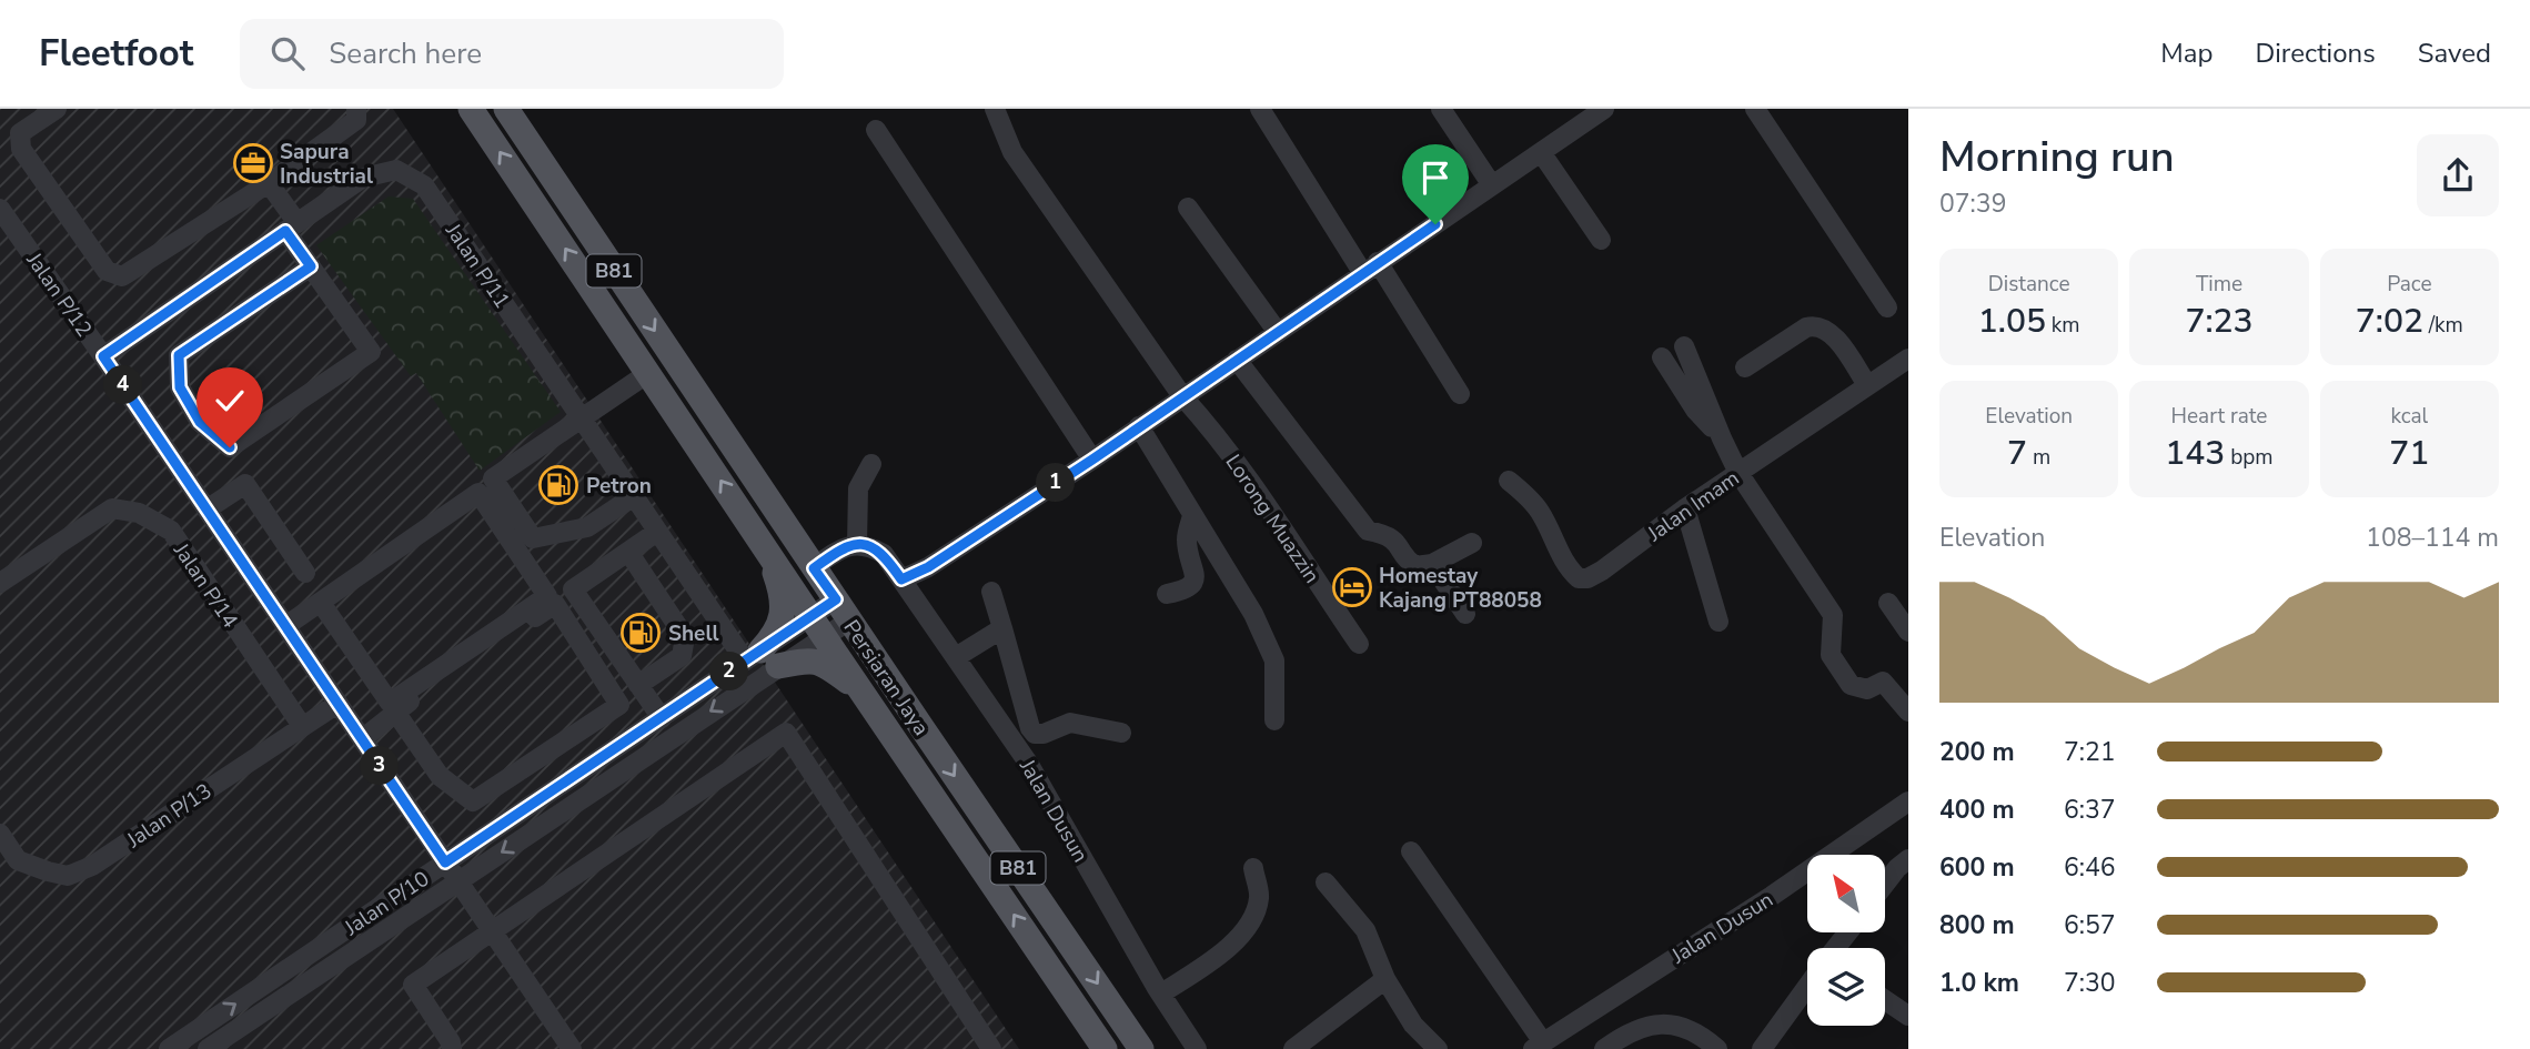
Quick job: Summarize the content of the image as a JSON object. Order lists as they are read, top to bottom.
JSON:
{
  "streets": {
    "main road": ["B81", "Persiaran Jaya"],
    "street": [
      "Jalan P/11",
      "Jalan P/12",
      "Jalan Imam",
      "Lorong Muazzin",
      "Jalan P/14",
      "Jalan Dusun",
      "Jalan P/13",
      "Jalan P/10"
    ]
  },
  "crossings": [
    ["Jalan P/11", "Jalan P/12"],
    ["Jalan P/11", "Jalan P/10"],
    ["Jalan P/12", "Jalan P/13"],
    ["Jalan P/12", "Jalan P/10"],
    ["Jalan P/14", "Jalan P/13"],
    ["Persiaran Jaya", "Jalan P/10"]
  ],
  "places": {
    "office": ["Sapura Industrial"],
    "fuel station": ["Petron", "Shell"],
    "hotel": ["Homestay Kajang PT88058"]
  },
  "north": "top left",
  "page": {
    "header": "Fleetfoot",
    "search": "Search here",
    "nav": ["Map", "Directions", "Saved"],
    "heading": ["Morning run", "07:39"],
    "stats": [
      ["Distance", "1.05 km"],
      ["Time", "7:23"],
      ["Pace", "7:02 /km"],
      ["Elevation", "7 m"],
      ["Heart rate", "143 bpm"],
      ["kcal", "71"]
    ],
    "pins": [
      "4",
      "1",
      "2",
      "3"
    ],
    "chart": ["Elevation", "108–114 m"],
    "list": [
      {
        "name": "200 m",
        "note": "7:21"
      },
      {
        "name": "400 m",
        "note": "6:37"
      },
      {
        "name": "600 m",
        "note": "6:46"
      },
      {
        "name": "800 m",
        "note": "6:57"
      },
      {
        "name": "1.0 km",
        "note": "7:30"
      }
    ]
  }
}
